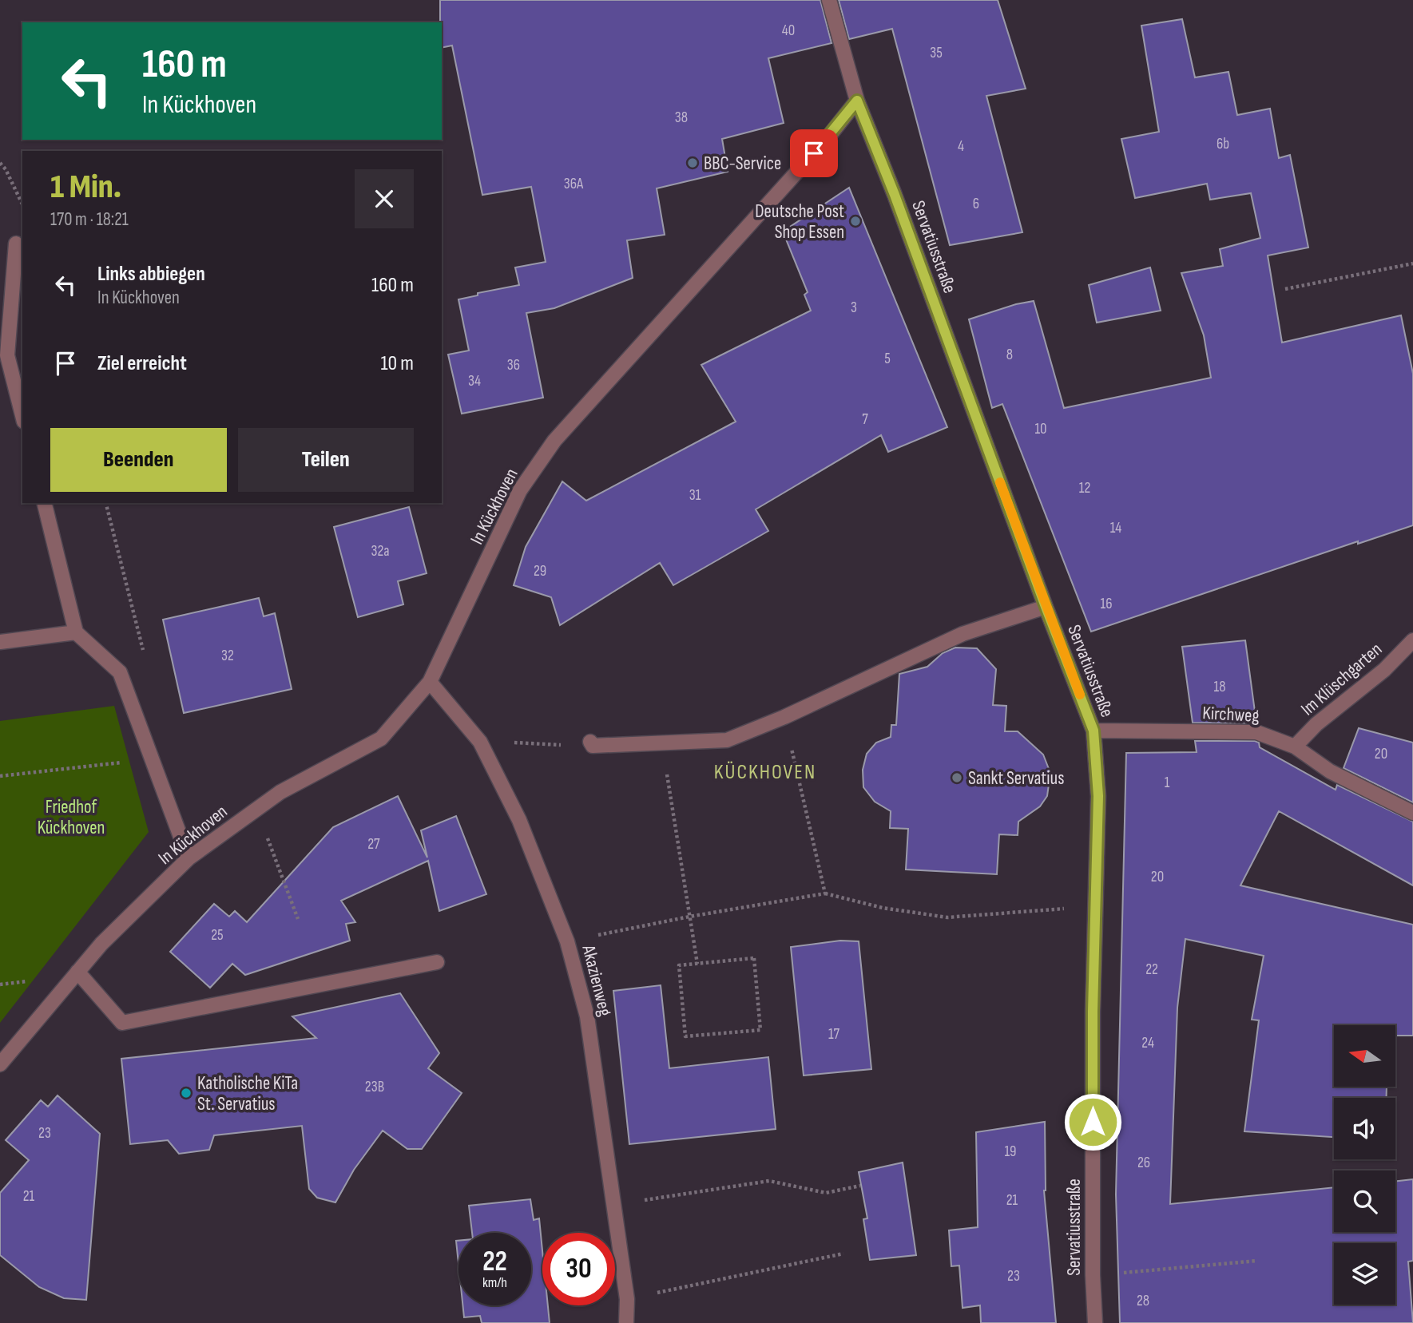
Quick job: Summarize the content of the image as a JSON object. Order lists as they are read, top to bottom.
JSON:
{
  "streets": {
    "street": [
      "Servatiusstraße",
      "In Kückhoven",
      "Im Klüschgarten",
      "Kirchweg",
      "Akazienweg"
    ]
  },
  "crossings": [
    ["Servatiusstraße", "In Kückhoven"],
    ["Servatiusstraße", "Kirchweg"],
    ["In Kückhoven", "Akazienweg"],
    ["Im Klüschgarten", "Kirchweg"]
  ],
  "districts": ["KÜCKHOVEN"],
  "parks": ["Friedhof Kückhoven"],
  "places": [
    "BBC-Service",
    "Deutsche Post Shop Essen",
    "Sankt Servatius",
    "Katholische KiTa St. Servatius"
  ],
  "house_numbers": [
    "40",
    "35",
    "38",
    "6b",
    "4",
    "36A",
    "6",
    "3",
    "8",
    "5",
    "36",
    "34",
    "7",
    "10",
    "12",
    "31",
    "14",
    "32a",
    "29",
    "16",
    "32",
    "18",
    "20",
    "1",
    "27",
    "20",
    "25",
    "22",
    "17",
    "24",
    "23B",
    "23",
    "19",
    "26",
    "21",
    "21",
    "23",
    "28"
  ],
  "north": "left",
  "page": {
    "turn": ["160 m", "In Kückhoven"],
    "heading": ["1 Min.", "170 m · 18:21"],
    "list": [
      {
        "name": "Links abbiegen",
        "note": "In Kückhoven",
        "value": "160 m"
      },
      {
        "name": "Ziel erreicht",
        "value": "10 m"
      }
    ],
    "buttons": ["Beenden", "Teilen"],
    "speed": "22 km/h",
    "limit": "30"
  }
}
